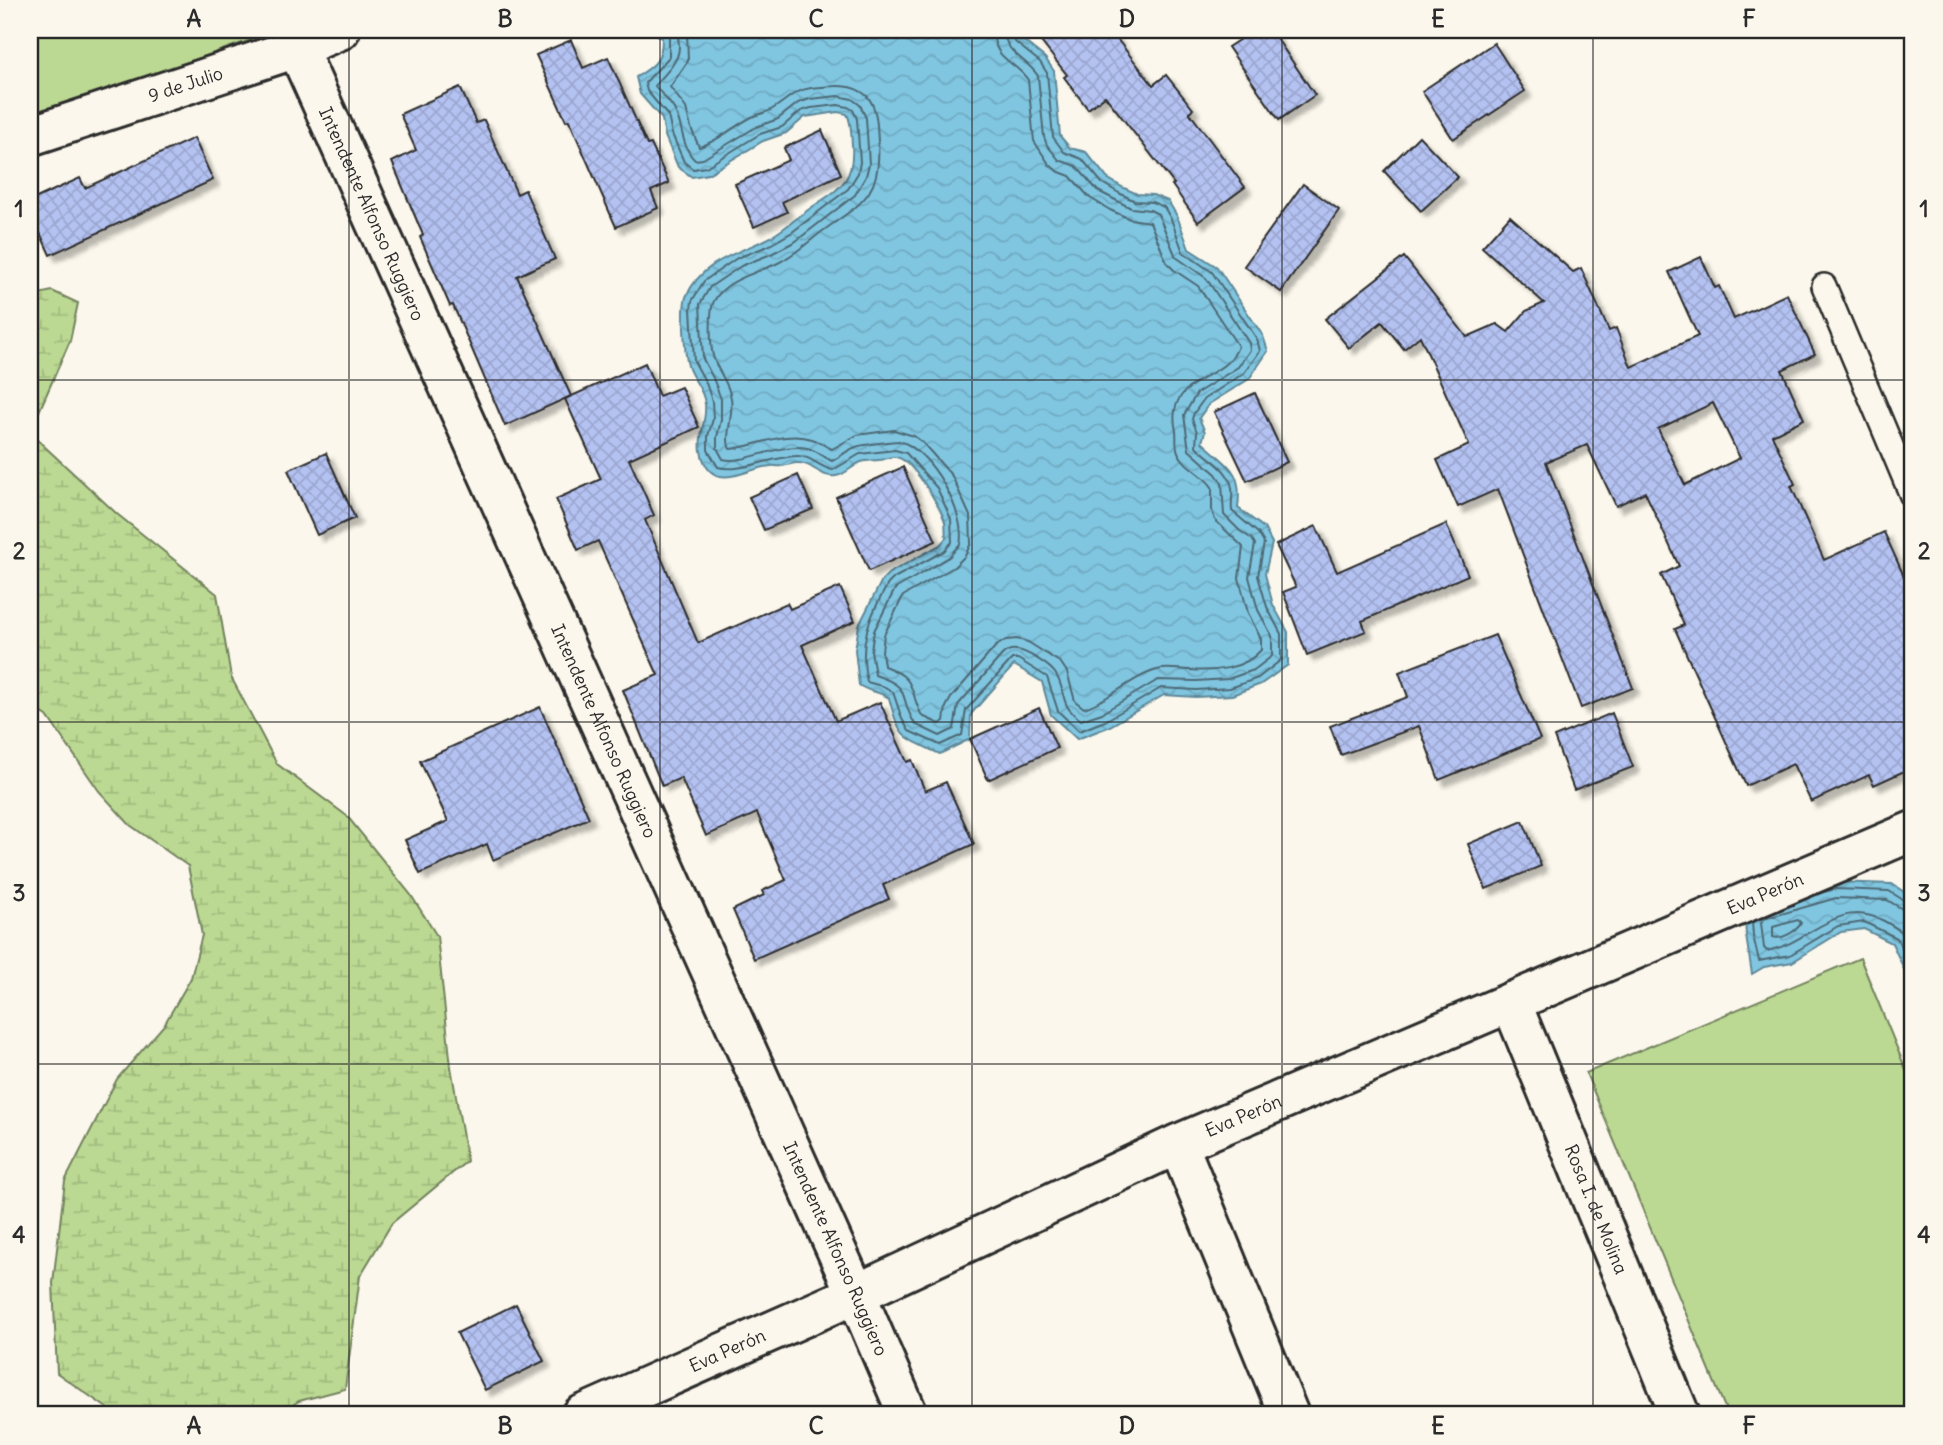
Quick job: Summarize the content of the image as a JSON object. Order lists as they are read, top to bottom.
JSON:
{
  "streets": {
    "street": [
      "9 de Julio",
      "Intendente Alfonso Ruggiero",
      "Eva Perón",
      "Rosa I. de Molina"
    ]
  },
  "crossings": [
    ["9 de Julio", "Intendente Alfonso Ruggiero"],
    ["Intendente Alfonso Ruggiero", "Eva Perón"],
    ["Eva Perón", "Rosa I. de Molina"]
  ],
  "grid": {
    "columns": [
      "A",
      "B",
      "C",
      "D",
      "E",
      "F"
    ],
    "rows": [
      "1",
      "2",
      "3",
      "4"
    ]
  }
}
